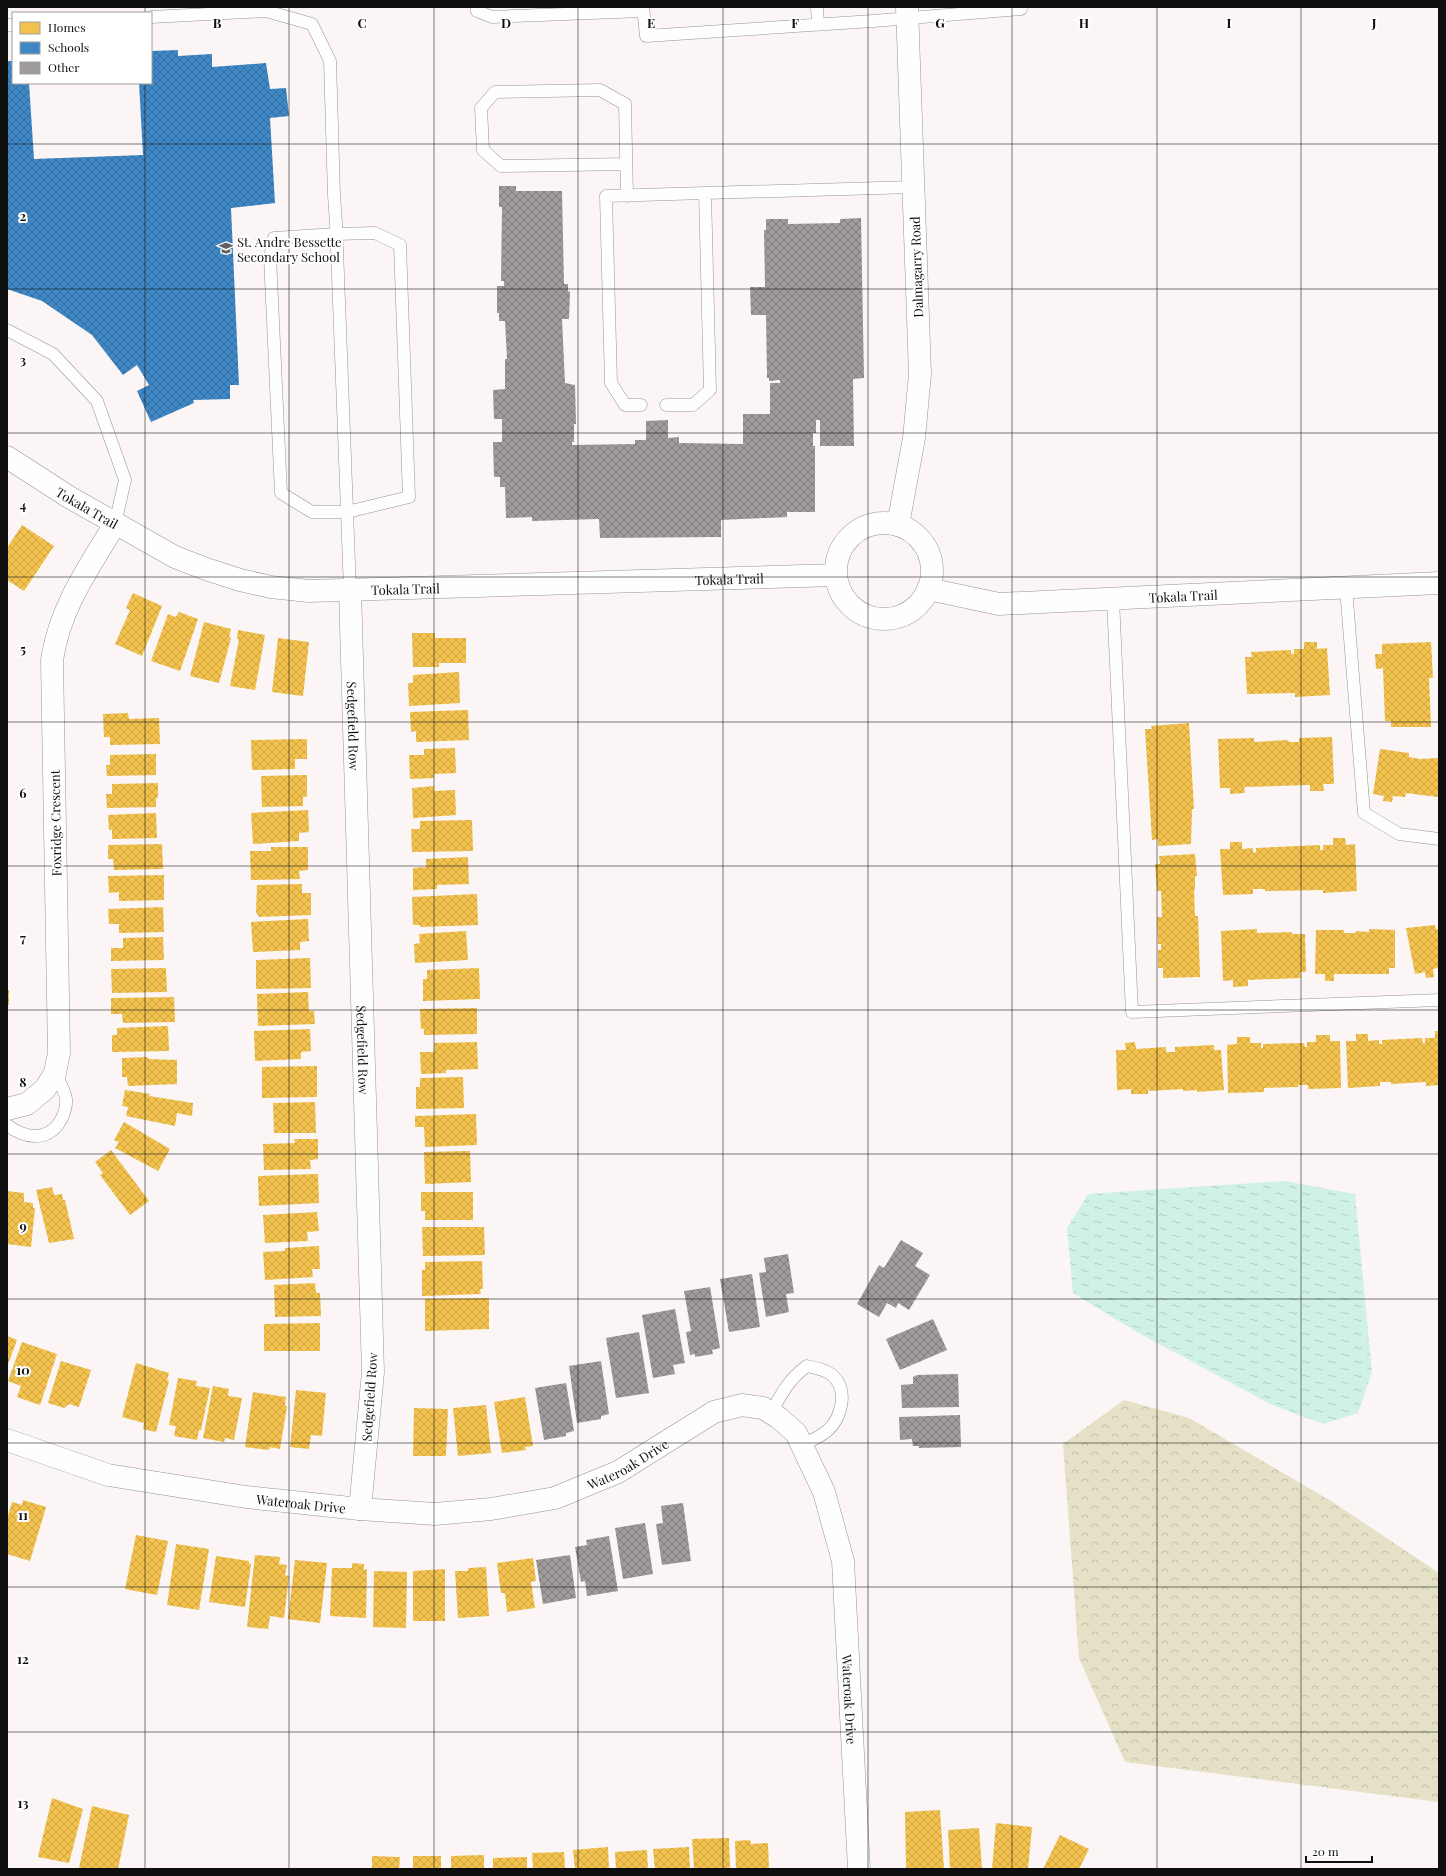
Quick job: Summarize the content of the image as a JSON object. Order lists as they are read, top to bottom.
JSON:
{
  "streets": {
    "street": [
      "Dalmagarry Road",
      "Tokala Trail",
      "Sedgefield Row",
      "Foxridge Crescent",
      "Wateroak Drive"
    ]
  },
  "crossings": [
    ["Dalmagarry Road", "Tokala Trail"],
    ["Tokala Trail", "Sedgefield Row"],
    ["Tokala Trail", "Foxridge Crescent"],
    ["Sedgefield Row", "Wateroak Drive"]
  ],
  "places": {
    "school or university": ["St. Andre Bessette Secondary School"]
  },
  "legend": ["Homes", "Schools", "Other"],
  "scale_bar": "20 m",
  "grid": {
    "columns": [
      "B",
      "C",
      "D",
      "E",
      "F",
      "G",
      "H",
      "I",
      "J"
    ],
    "rows": [
      "2",
      "3",
      "4",
      "5",
      "6",
      "7",
      "8",
      "9",
      "10",
      "11",
      "12",
      "13"
    ]
  }
}
